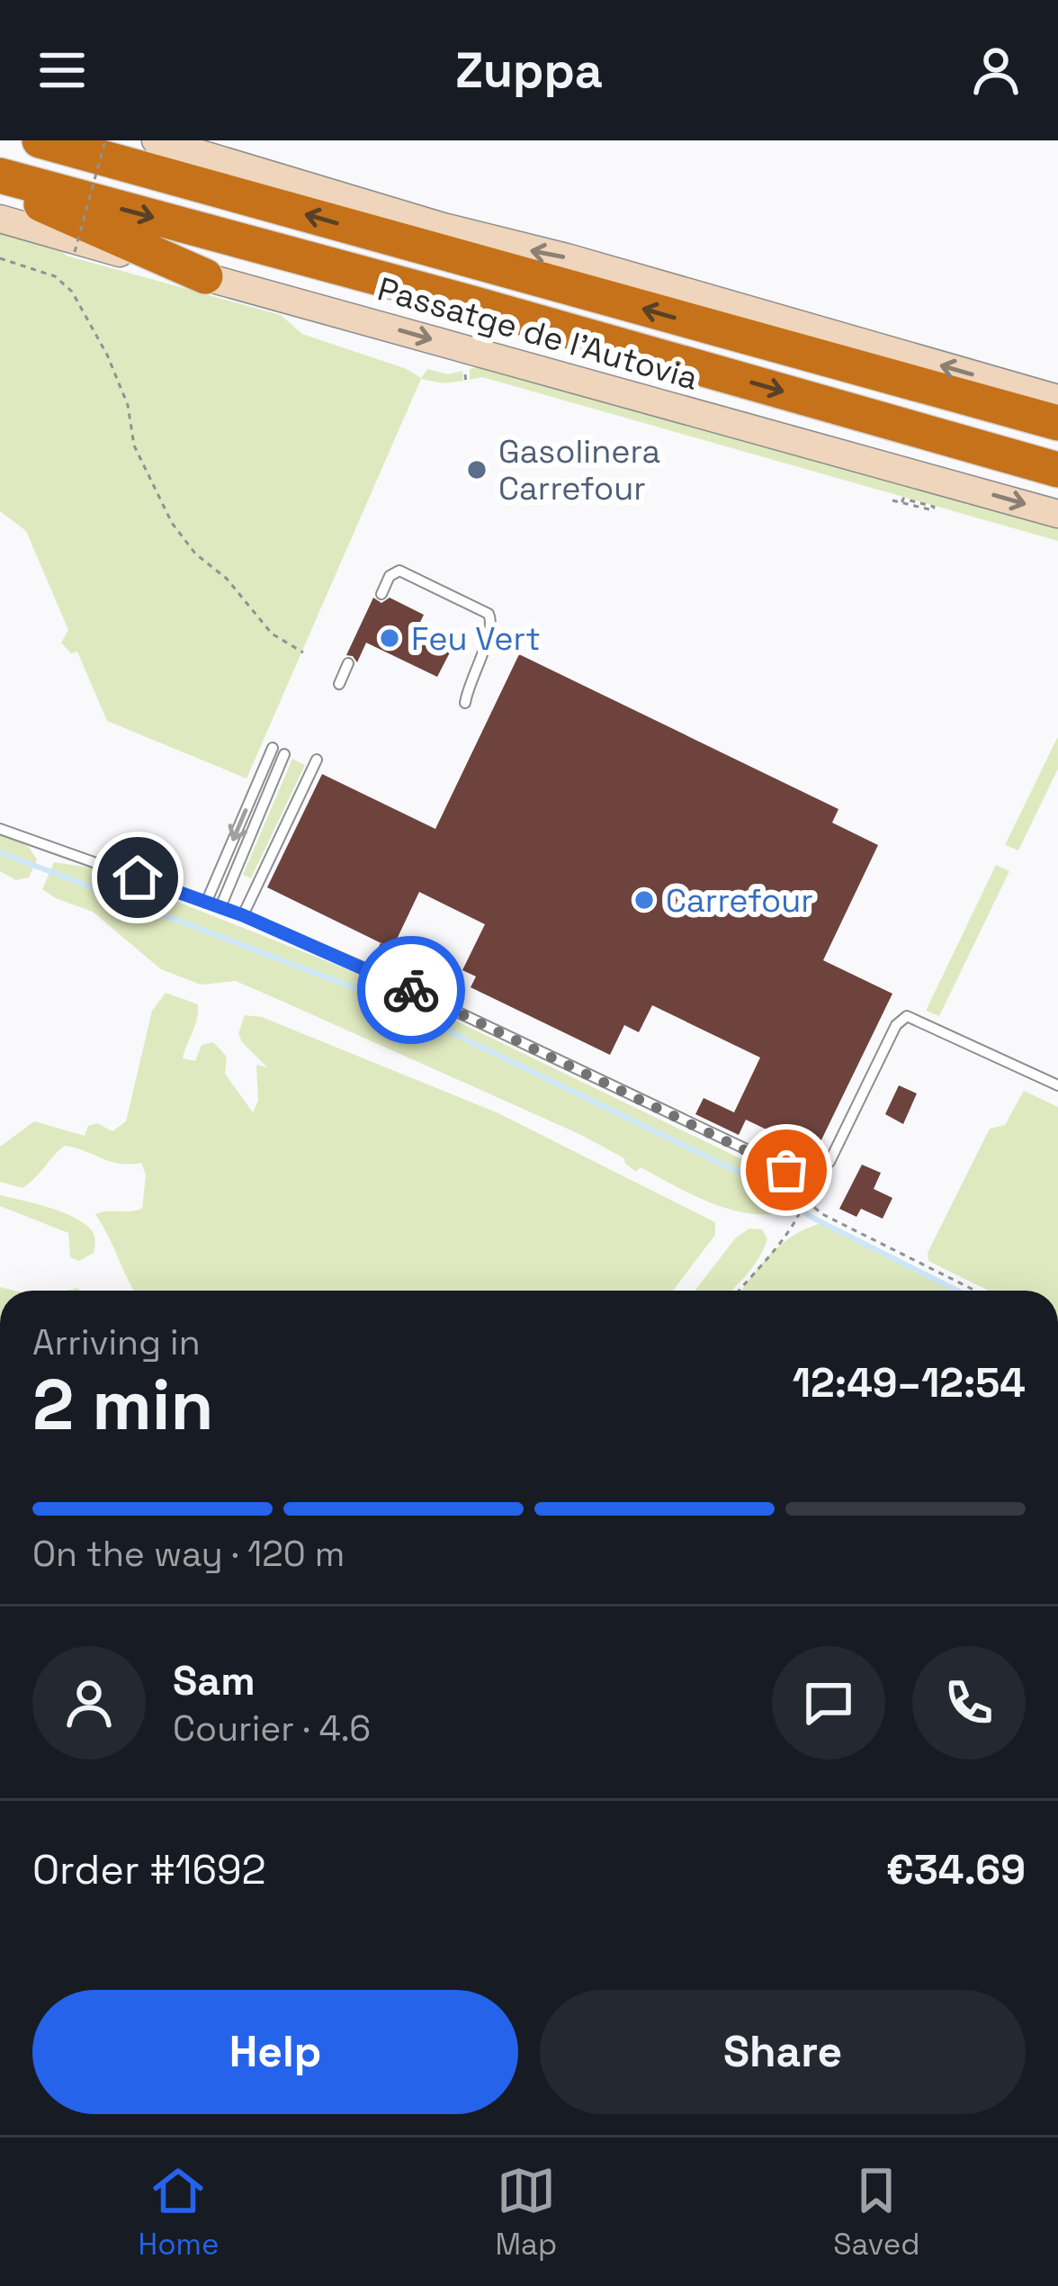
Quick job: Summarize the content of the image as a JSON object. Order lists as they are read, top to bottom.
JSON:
{
  "streets": {
    "street": ["Passatge de l'Autovia"]
  },
  "places": ["Gasolinera Carrefour", "Feu Vert", "Carrefour"],
  "page": {
    "header": "Zuppa",
    "heading": ["2 min", "Arriving in", "12:49–12:54"],
    "panel": [
      "Sam",
      "Courier · 4.6",
      "Order #1692",
      "€34.69"
    ],
    "bar": "On the way · 120 m",
    "buttons": ["Help", "Share"],
    "tabs": ["Home", "Map", "Saved"]
  }
}
